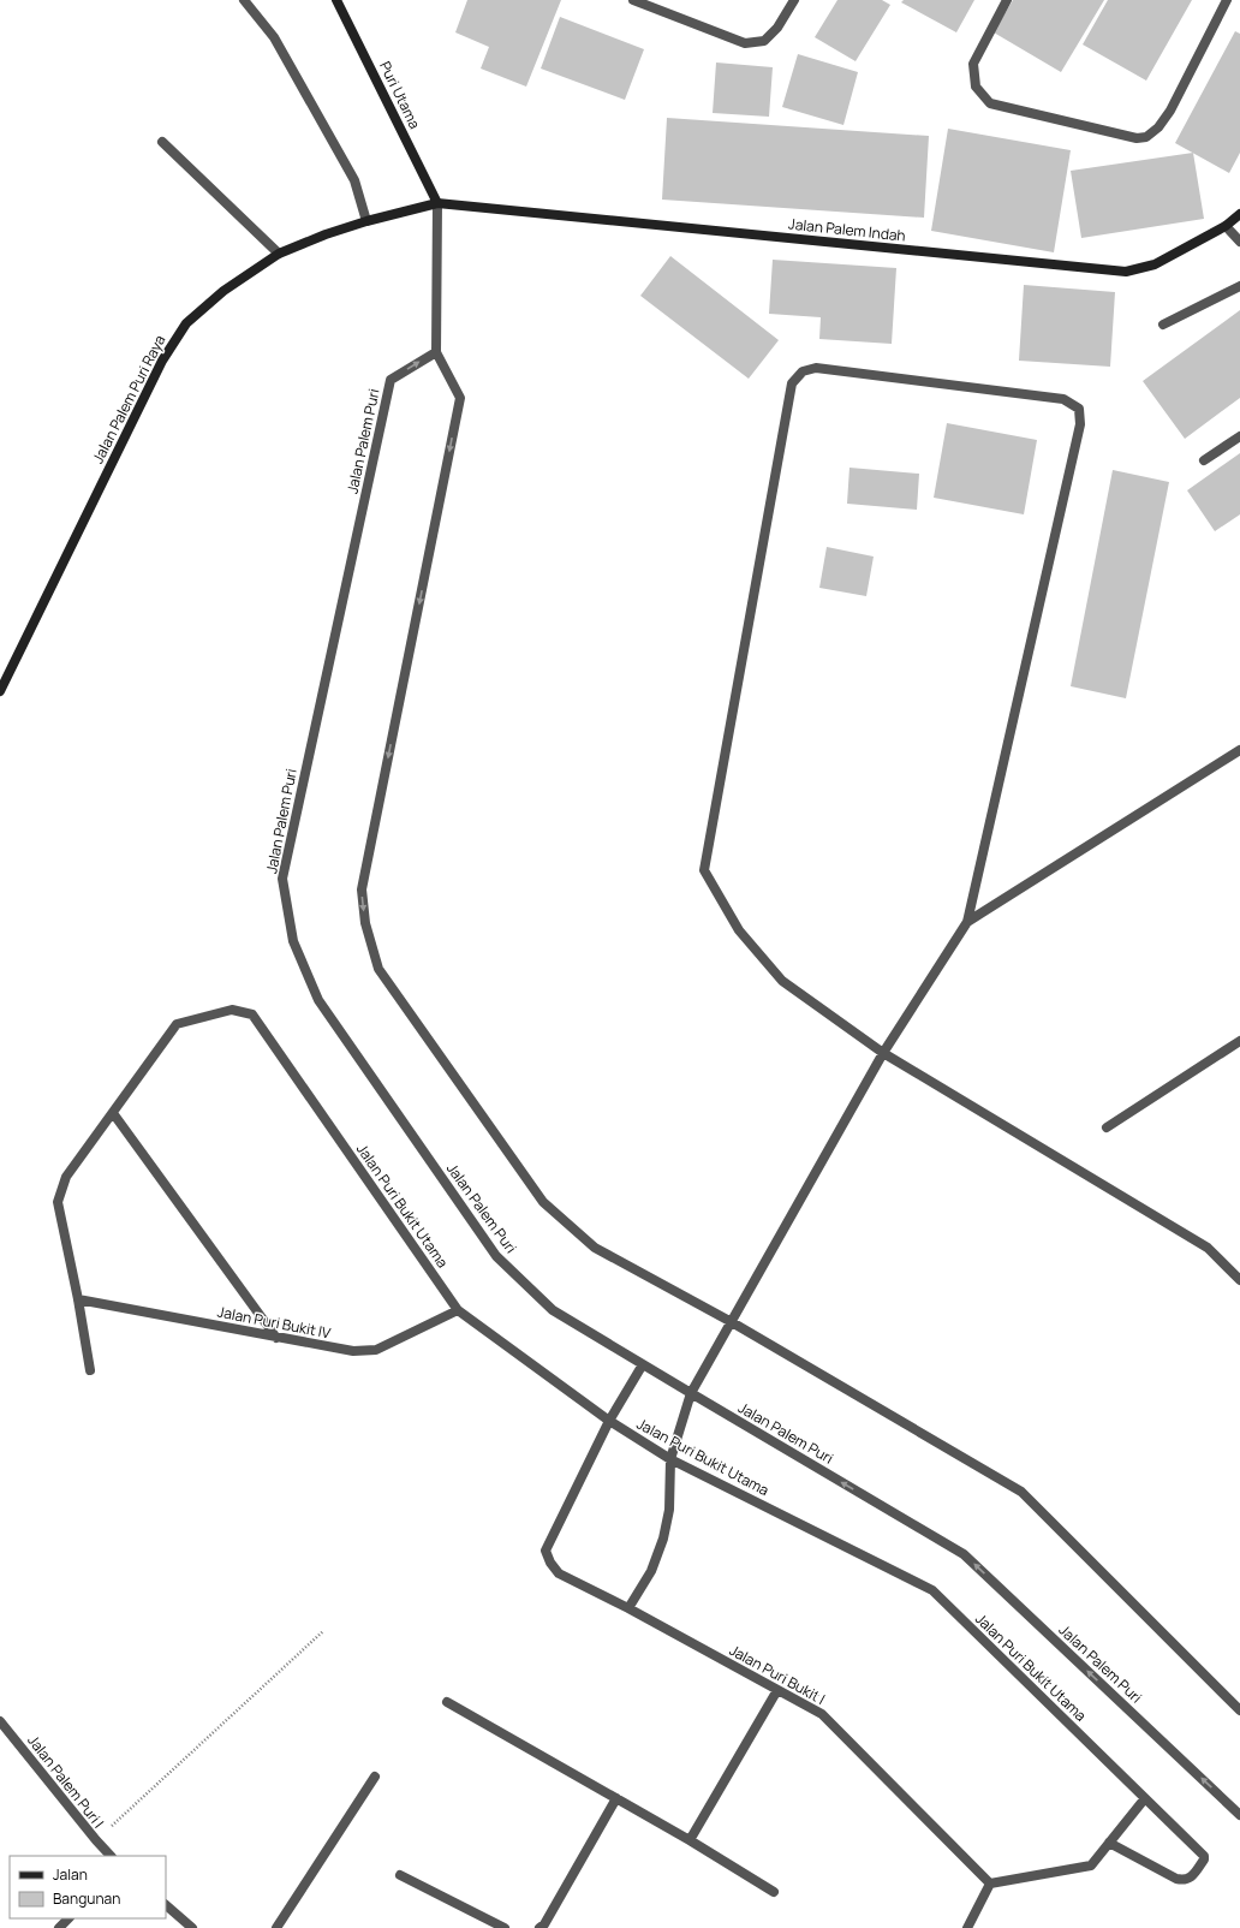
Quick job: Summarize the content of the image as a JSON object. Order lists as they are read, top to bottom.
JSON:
{
  "streets": {
    "street": [
      "Puri Utama",
      "Jalan Palem Indah",
      "Jalan Palem Puri Raya",
      "Jalan Palem Puri",
      "Jalan Puri Bukit Utama",
      "Jalan Puri Bukit IV",
      "Jalan Puri Bukit I",
      "Jalan Palem Puri I"
    ]
  },
  "crossings": [
    ["Puri Utama", "Jalan Palem Indah"],
    ["Puri Utama", "Jalan Palem Puri Raya"],
    ["Jalan Palem Indah", "Jalan Palem Puri Raya"],
    ["Jalan Puri Bukit Utama", "Jalan Puri Bukit IV"],
    ["Jalan Puri Bukit Utama", "Jalan Puri Bukit I"]
  ],
  "one_way": ["Jalan Palem Puri"],
  "legend": ["Jalan", "Bangunan"]
}
